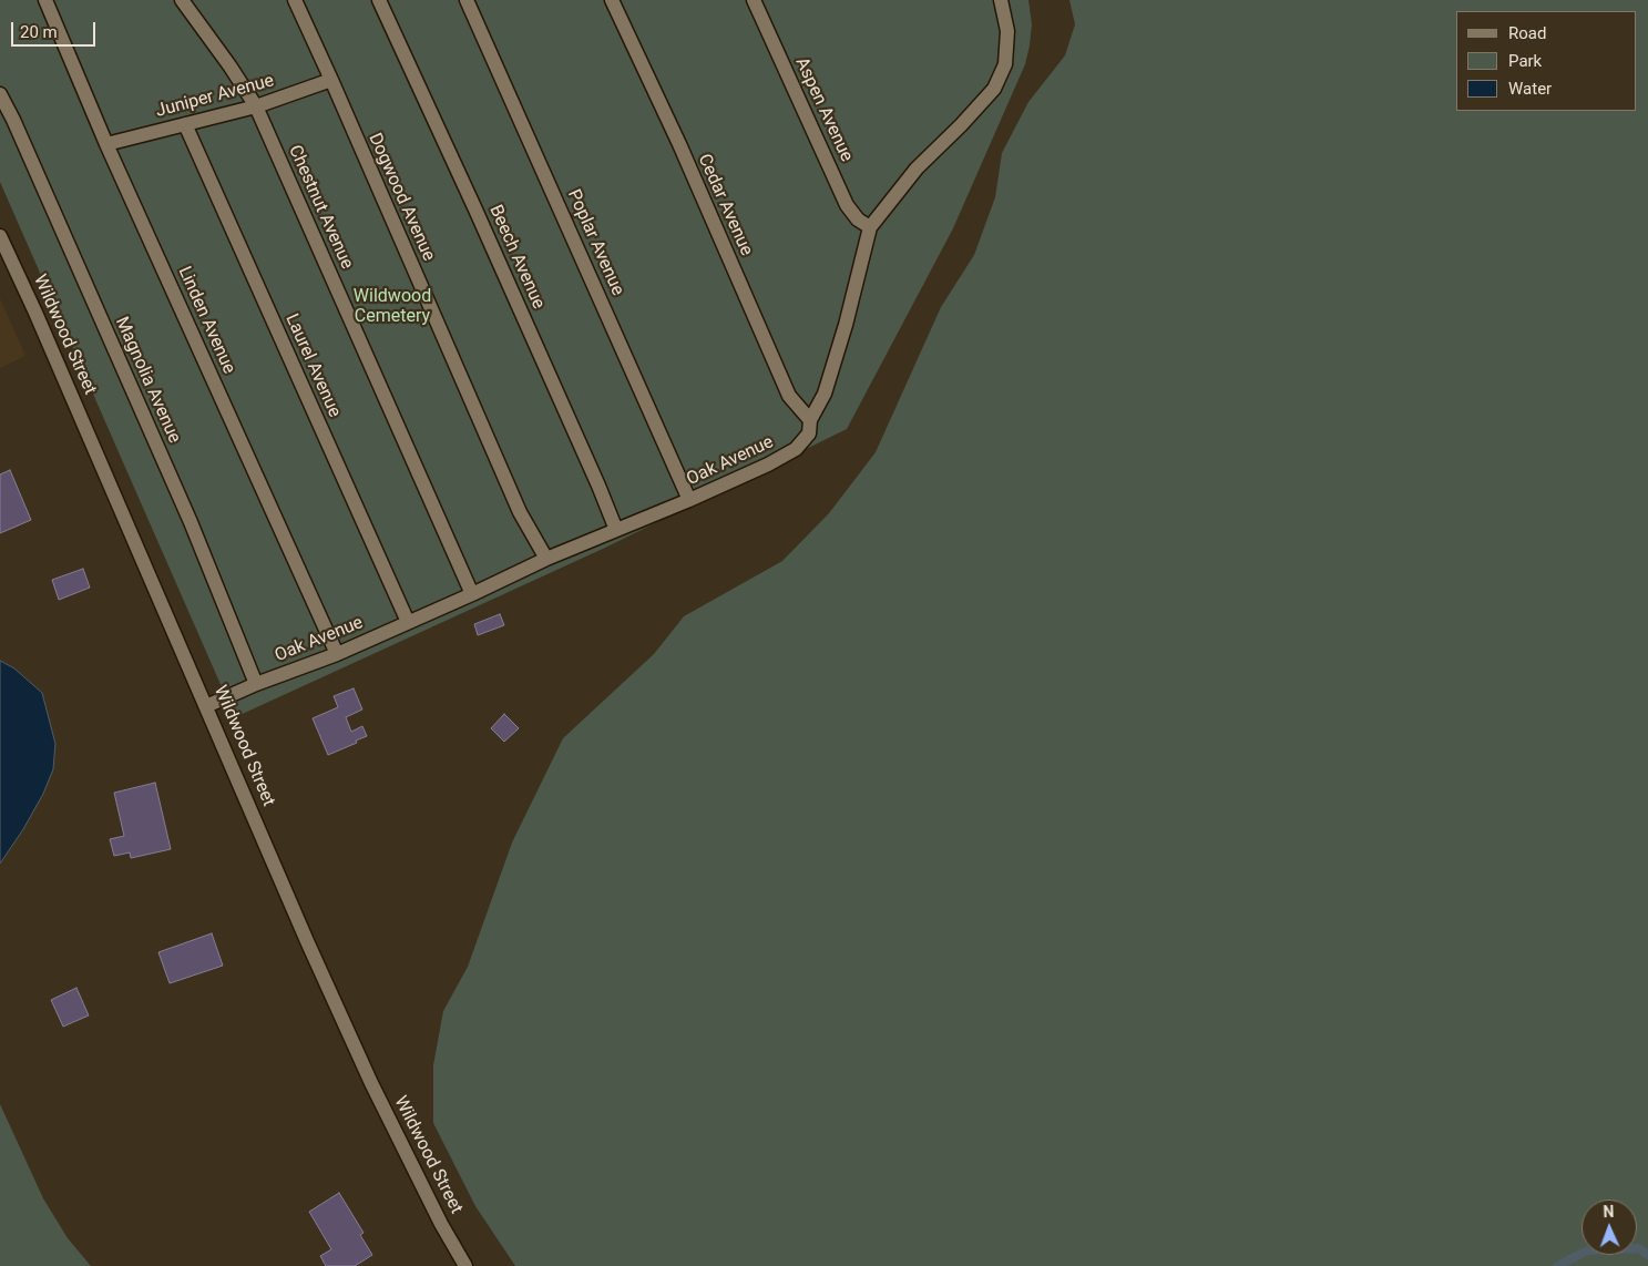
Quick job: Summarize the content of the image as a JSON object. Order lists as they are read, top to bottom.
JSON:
{
  "streets": {
    "street": [
      "Juniper Avenue",
      "Aspen Avenue",
      "Dogwood Avenue",
      "Cedar Avenue",
      "Chestnut Avenue",
      "Poplar Avenue",
      "Beech Avenue",
      "Linden Avenue",
      "Wildwood Street",
      "Laurel Avenue",
      "Magnolia Avenue",
      "Oak Avenue"
    ]
  },
  "crossings": [
    ["Juniper Avenue", "Dogwood Avenue"],
    ["Juniper Avenue", "Chestnut Avenue"],
    ["Juniper Avenue", "Linden Avenue"],
    ["Juniper Avenue", "Laurel Avenue"],
    ["Aspen Avenue", "Oak Avenue"],
    ["Dogwood Avenue", "Oak Avenue"],
    ["Cedar Avenue", "Oak Avenue"],
    ["Chestnut Avenue", "Oak Avenue"],
    ["Poplar Avenue", "Oak Avenue"],
    ["Beech Avenue", "Oak Avenue"],
    ["Linden Avenue", "Oak Avenue"],
    ["Wildwood Street", "Oak Avenue"],
    ["Laurel Avenue", "Oak Avenue"],
    ["Magnolia Avenue", "Oak Avenue"]
  ],
  "parks": ["Wildwood Cemetery"],
  "legend": ["Road", "Park", "Water"],
  "scale_bar": "20 m",
  "north": "top"
}
